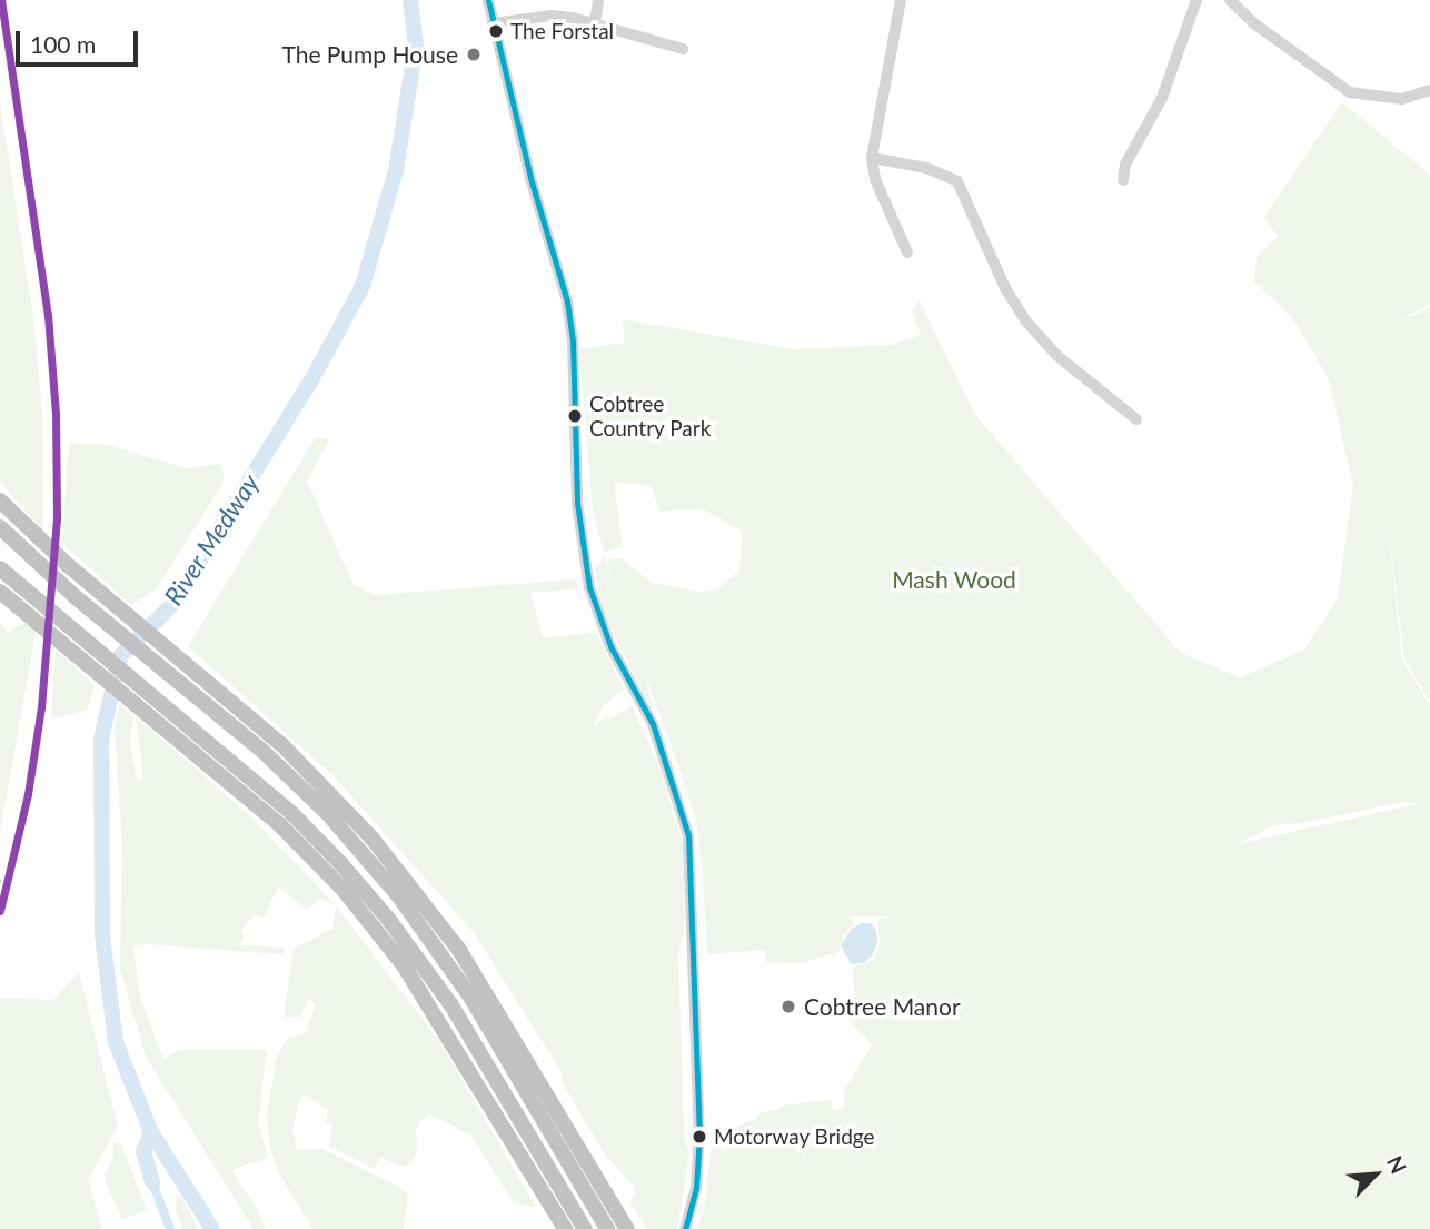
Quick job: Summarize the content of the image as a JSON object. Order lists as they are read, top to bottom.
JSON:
{
  "water": ["River Medway"],
  "parks": ["Mash Wood"],
  "places": [
    "The Forstal",
    "The Pump House",
    "Cobtree Country Park",
    "Cobtree Manor",
    "Motorway Bridge"
  ],
  "scale_bar": "100 m",
  "north": "top right"
}
